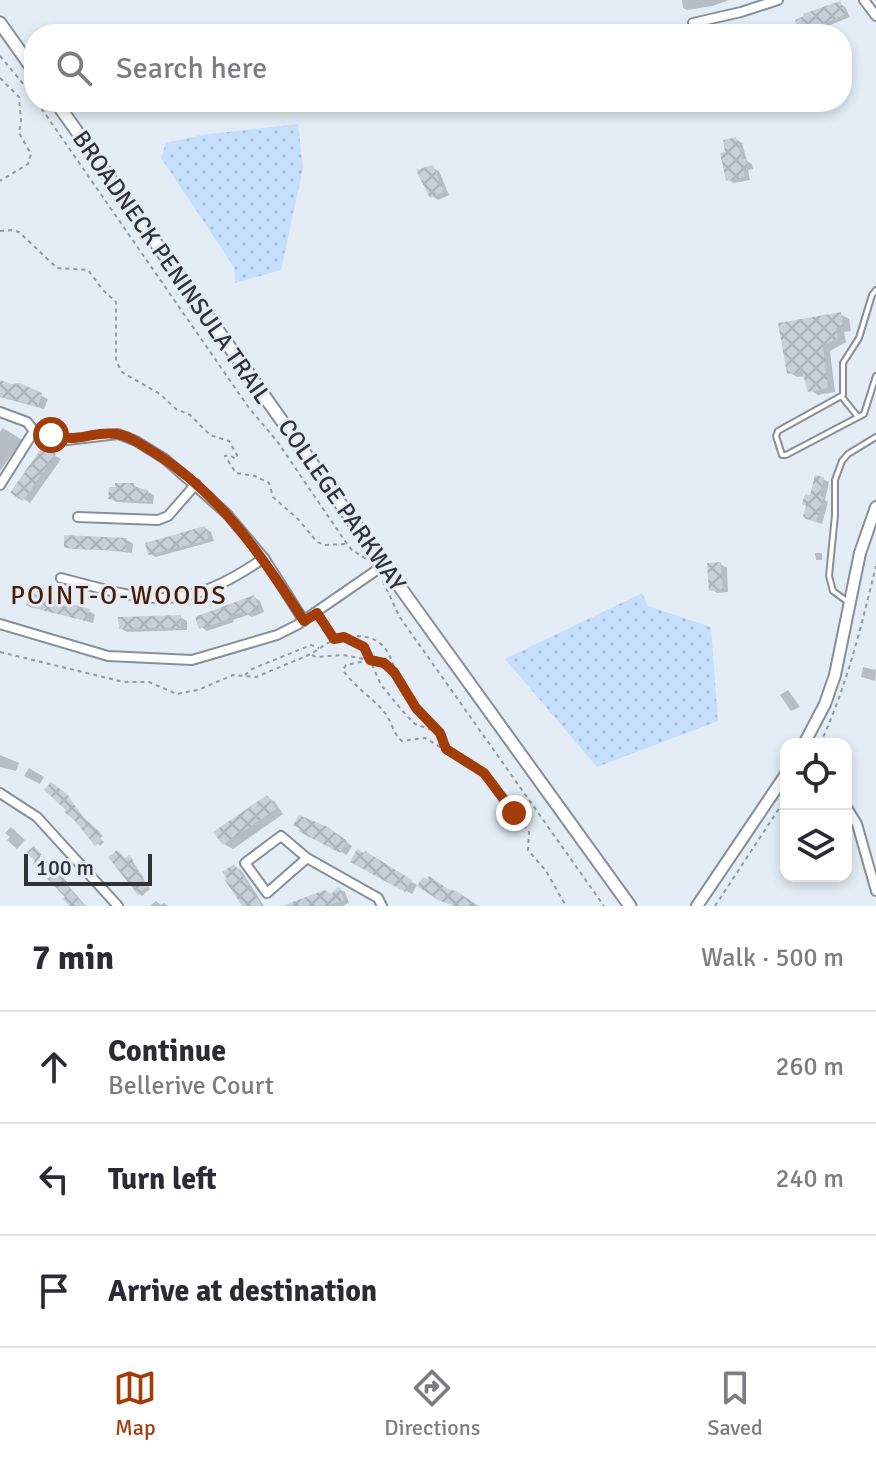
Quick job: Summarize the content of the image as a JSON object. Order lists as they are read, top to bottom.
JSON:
{
  "streets": {
    "main road": ["COLLEGE PARKWAY"],
    "path": ["BROADNECK PENINSULA TRAIL"]
  },
  "districts": ["POINT-O-WOODS"],
  "scale_bar": "100 m",
  "page": {
    "search": "Search here",
    "scale": "100 m",
    "heading": ["7 min", "Walk · 500 m"],
    "list": [
      ["Continue", "Bellerive Court", "260 m"],
      ["Turn left", "240 m"],
      "Arrive at destination"
    ],
    "nav": ["Map", "Directions", "Saved"]
  }
}
